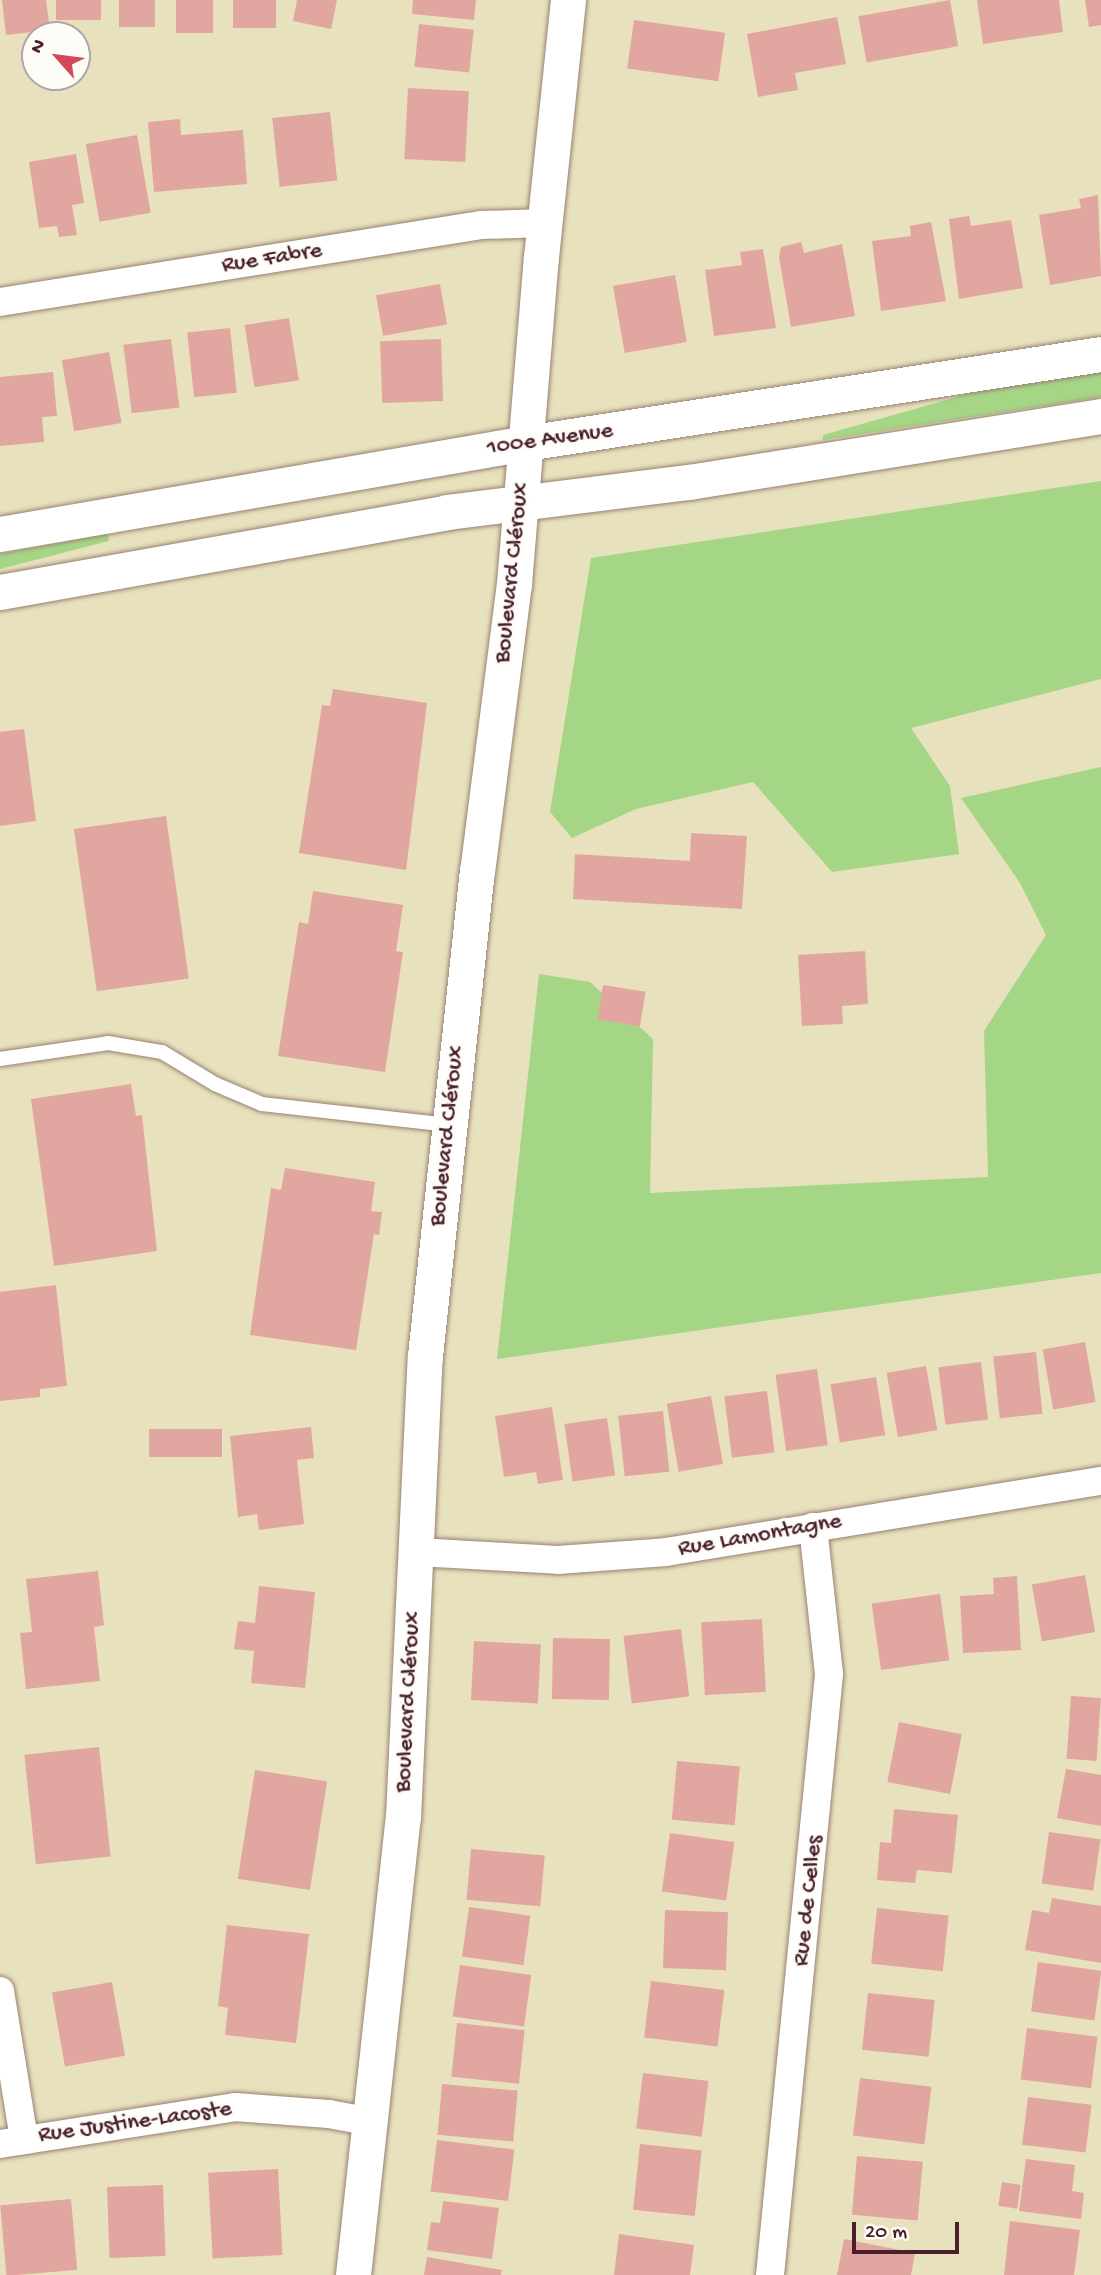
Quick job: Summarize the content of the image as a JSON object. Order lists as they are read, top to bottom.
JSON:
{
  "streets": {
    "street": [
      "Rue Fabre",
      "100e Avenue",
      "Boulevard Cléroux",
      "Rue Lamontagne",
      "Rue de Celles",
      "Rue Justine-Lacoste"
    ]
  },
  "crossings": [
    ["Rue Fabre", "Boulevard Cléroux"],
    ["100e Avenue", "Boulevard Cléroux"],
    ["Boulevard Cléroux", "Rue Lamontagne"],
    ["Boulevard Cléroux", "Rue Justine-Lacoste"],
    ["Rue Lamontagne", "Rue de Celles"]
  ],
  "scale_bar": "20 m",
  "north": "top left"
}
